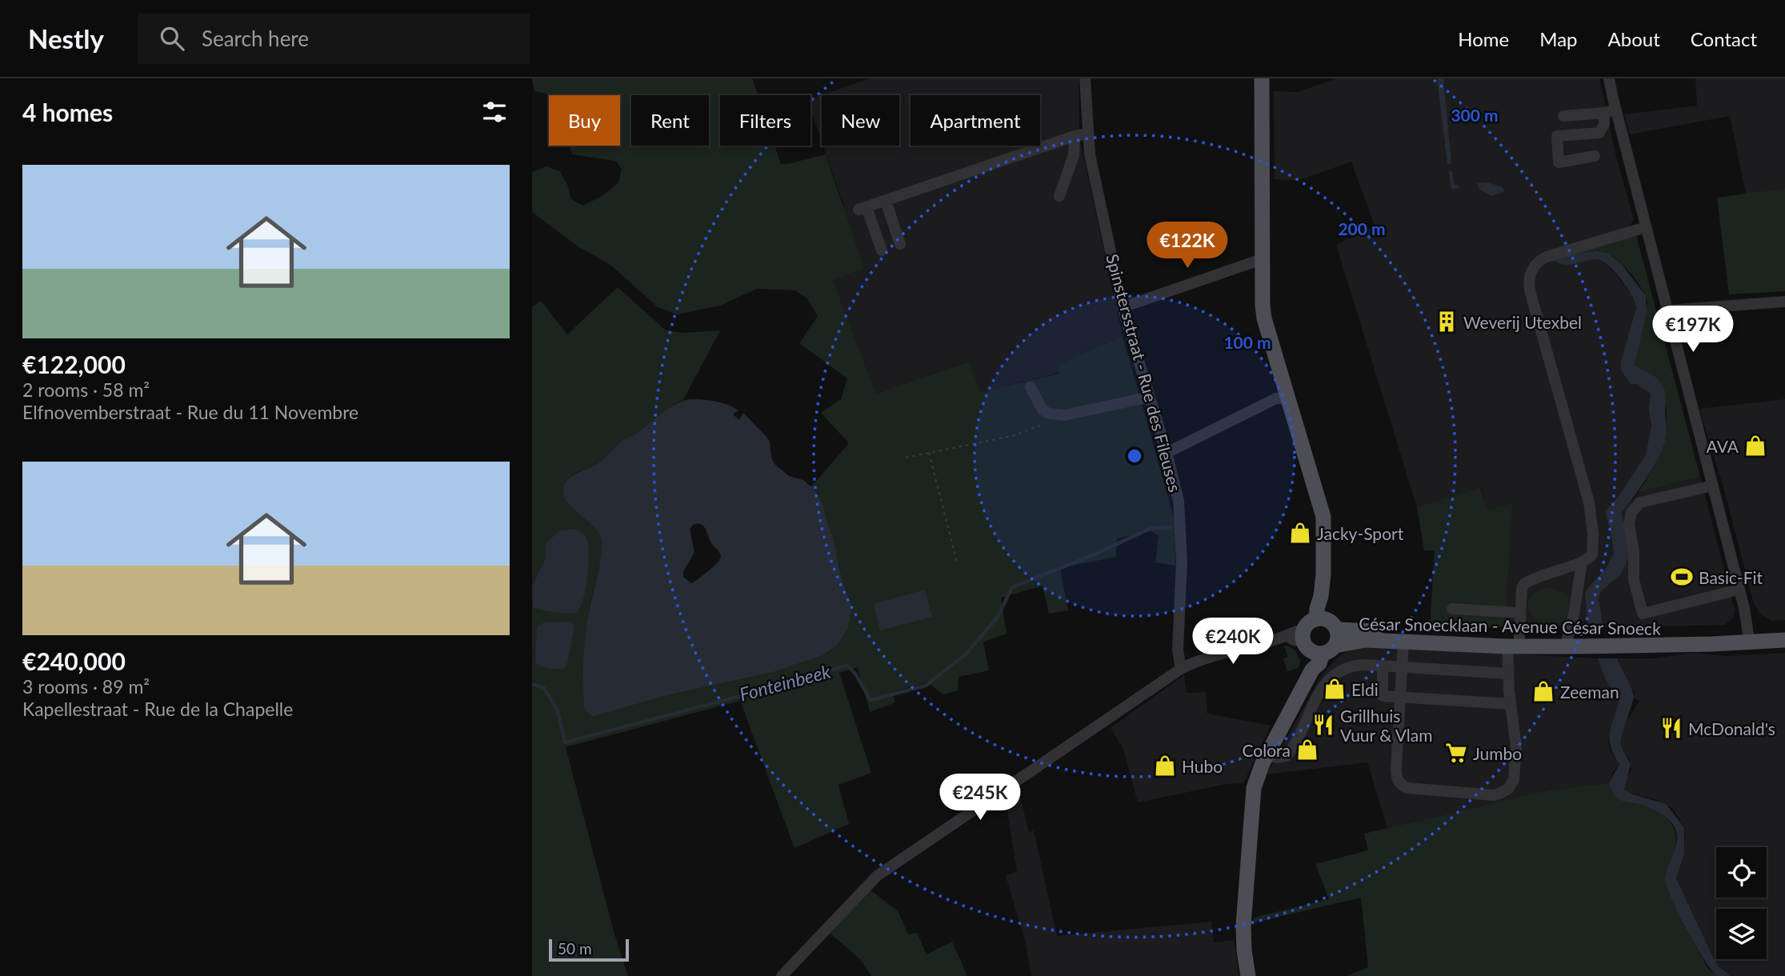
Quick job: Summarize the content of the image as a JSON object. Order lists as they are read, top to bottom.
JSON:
{
  "streets": {
    "main road": ["César Snoecklaan - Avenue César Snoeck"],
    "street": ["Spinstersstraat - Rue des Fileuses"]
  },
  "water": ["Fonteinbeek"],
  "places": {
    "building": ["Weverij Utexbel"],
    "shop": [
      "AVA",
      "Jacky-Sport",
      "Eldi",
      "Zeeman",
      "Colora",
      "Hubo"
    ],
    "sports": ["Basic-Fit"],
    "restaurant": ["Grillhuis Vuur & Vlam", "McDonald's"],
    "supermarket": ["Jumbo"]
  },
  "scale_bar": "50 m",
  "page": {
    "header": "Nestly",
    "search": "Search here",
    "nav": [
      "Home",
      "Map",
      "About",
      "Contact"
    ],
    "heading": "4 homes",
    "chip": [
      "Buy",
      "Rent",
      "Filters",
      "New",
      "Apartment"
    ],
    "list": [
      {
        "name": "€122,000",
        "note": "2 rooms · 58 m² · Elfnovemberstraat - Rue du 11 Novembre"
      },
      {
        "name": "€240,000",
        "note": "3 rooms · 89 m² · Kapellestraat - Rue de la Chapelle"
      }
    ],
    "price": [
      "€122K",
      "€197K",
      "€240K",
      "€245K"
    ],
    "scale": "50 m"
  },
  "rings": ["300 m", "200 m", "100 m"]
}
